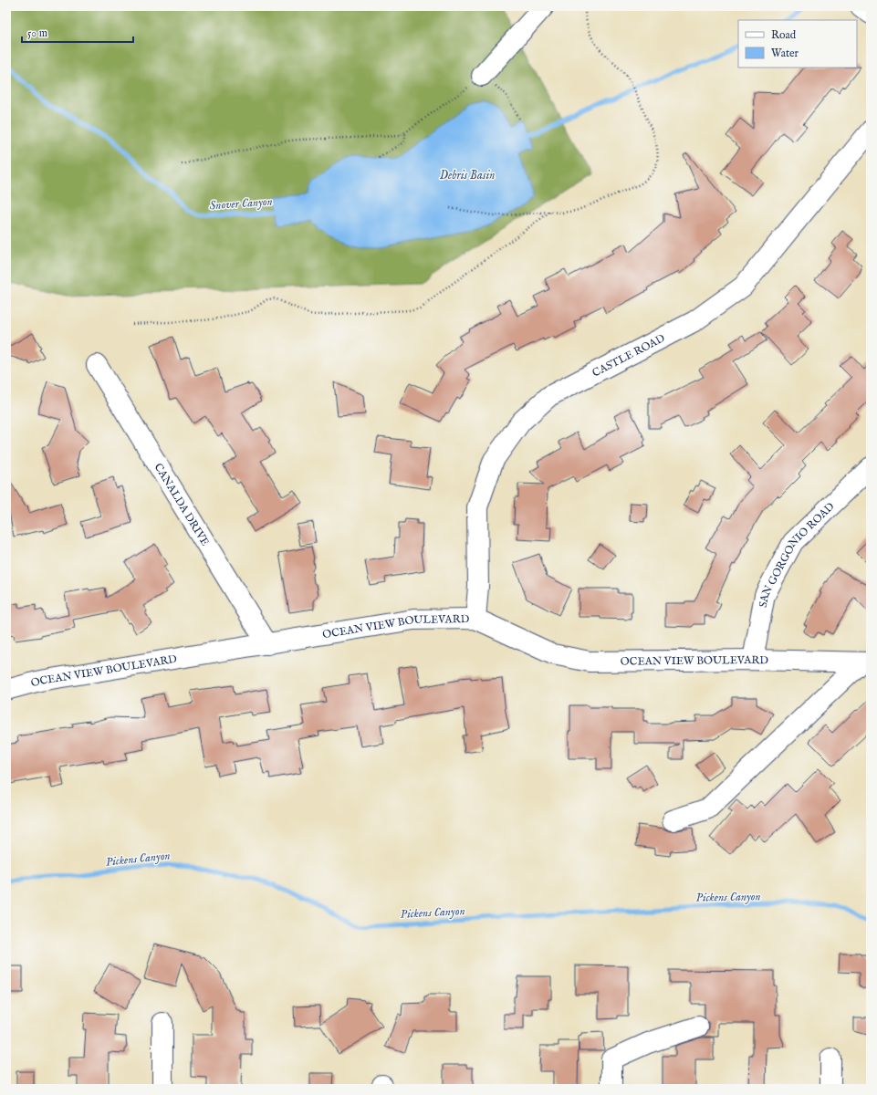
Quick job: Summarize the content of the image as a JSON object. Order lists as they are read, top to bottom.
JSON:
{
  "streets": {
    "street": [
      "CASTLE ROAD",
      "CANALDA DRIVE",
      "SAN GORGONIO ROAD",
      "OCEAN VIEW BOULEVARD"
    ]
  },
  "crossings": [
    ["CASTLE ROAD", "OCEAN VIEW BOULEVARD"],
    ["CANALDA DRIVE", "OCEAN VIEW BOULEVARD"],
    ["SAN GORGONIO ROAD", "OCEAN VIEW BOULEVARD"]
  ],
  "water": ["Debris Basin", "Snover Canyon", "Pickens Canyon"],
  "legend": ["Road", "Water"],
  "scale_bar": "50 m"
}
